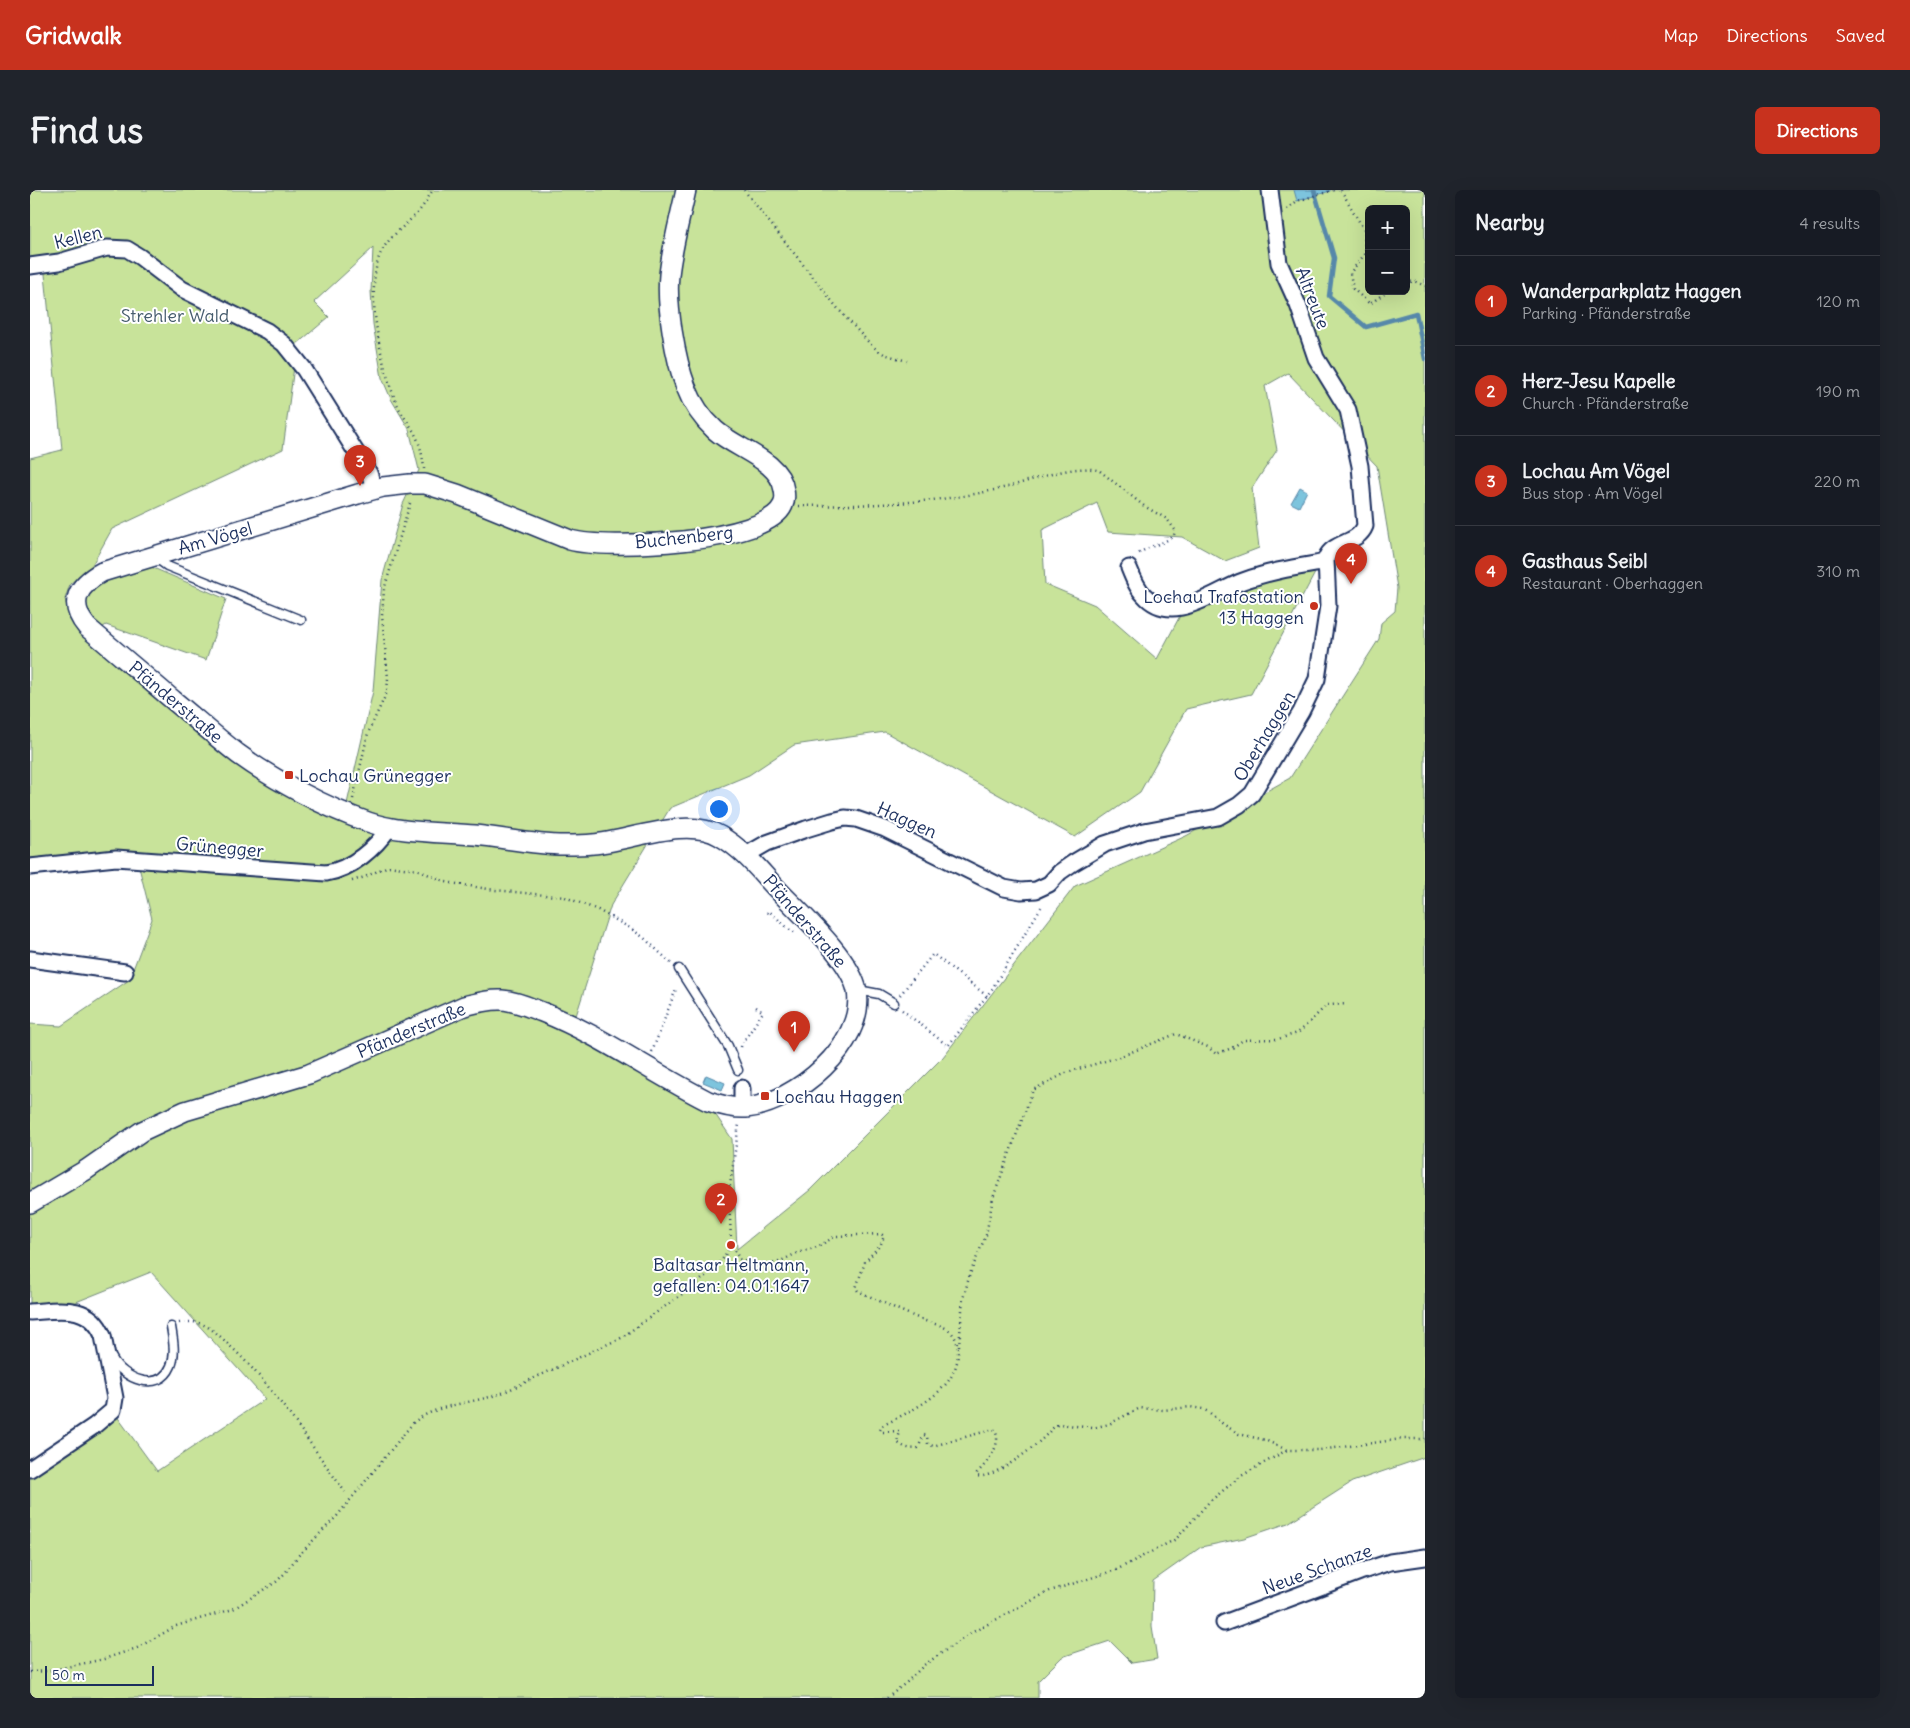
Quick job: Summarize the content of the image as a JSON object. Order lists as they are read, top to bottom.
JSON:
{
  "streets": {
    "street": [
      "Kellen",
      "Altreute",
      "Buchenberg",
      "Am Vögel",
      "Pfänderstraße",
      "Oberhaggen",
      "Haggen",
      "Grünegger",
      "Neue Schanze"
    ]
  },
  "crossings": [
    ["Kellen", "Am Vögel"],
    ["Altreute", "Oberhaggen"],
    ["Buchenberg", "Am Vögel"],
    ["Am Vögel", "Pfänderstraße"],
    ["Pfänderstraße", "Haggen"],
    ["Pfänderstraße", "Grünegger"],
    ["Oberhaggen", "Haggen"]
  ],
  "parks": ["Strehler Wald"],
  "places": {
    "other": ["Lochau Trafostation 13 Haggen", "Baltasar Heltmann, gefallen: 04.01.1647"],
    "transit": ["Lochau Grünegger", "Lochau Haggen"]
  },
  "scale_bar": "50 m",
  "page": {
    "header": "Gridwalk",
    "nav": ["Map", "Directions", "Saved"],
    "buttons": "Directions",
    "title": "Find us",
    "heading": ["Nearby", "4 results"],
    "map_buttons": ["+", "−"],
    "list": [
      {
        "mark": "1",
        "name": "Wanderparkplatz Haggen",
        "note": "Parking · Pfänderstraße",
        "value": "120 m"
      },
      {
        "mark": "2",
        "name": "Herz-Jesu Kapelle",
        "note": "Church · Pfänderstraße",
        "value": "190 m"
      },
      {
        "mark": "3",
        "name": "Lochau Am Vögel",
        "note": "Bus stop · Am Vögel",
        "value": "220 m"
      },
      {
        "mark": "4",
        "name": "Gasthaus Seibl",
        "note": "Restaurant · Oberhaggen",
        "value": "310 m"
      }
    ],
    "pins": [
      "3",
      "4",
      "1",
      "2"
    ],
    "scale": "50 m"
  }
}
